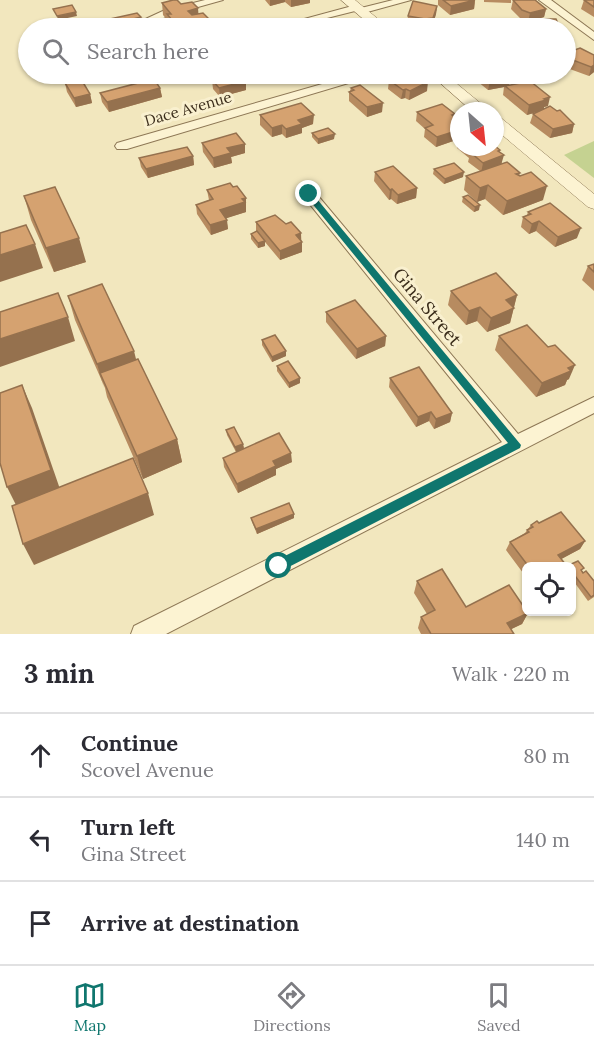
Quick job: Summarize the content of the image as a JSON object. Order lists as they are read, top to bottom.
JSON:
{
  "streets": {
    "street": ["Dace Avenue", "Gina Street"]
  },
  "north": "bottom right",
  "page": {
    "search": "Search here",
    "heading": ["3 min", "Walk · 220 m"],
    "list": [
      ["Continue", "Scovel Avenue", "80 m"],
      ["Turn left", "Gina Street", "140 m"],
      "Arrive at destination"
    ],
    "nav": ["Map", "Directions", "Saved"]
  }
}
